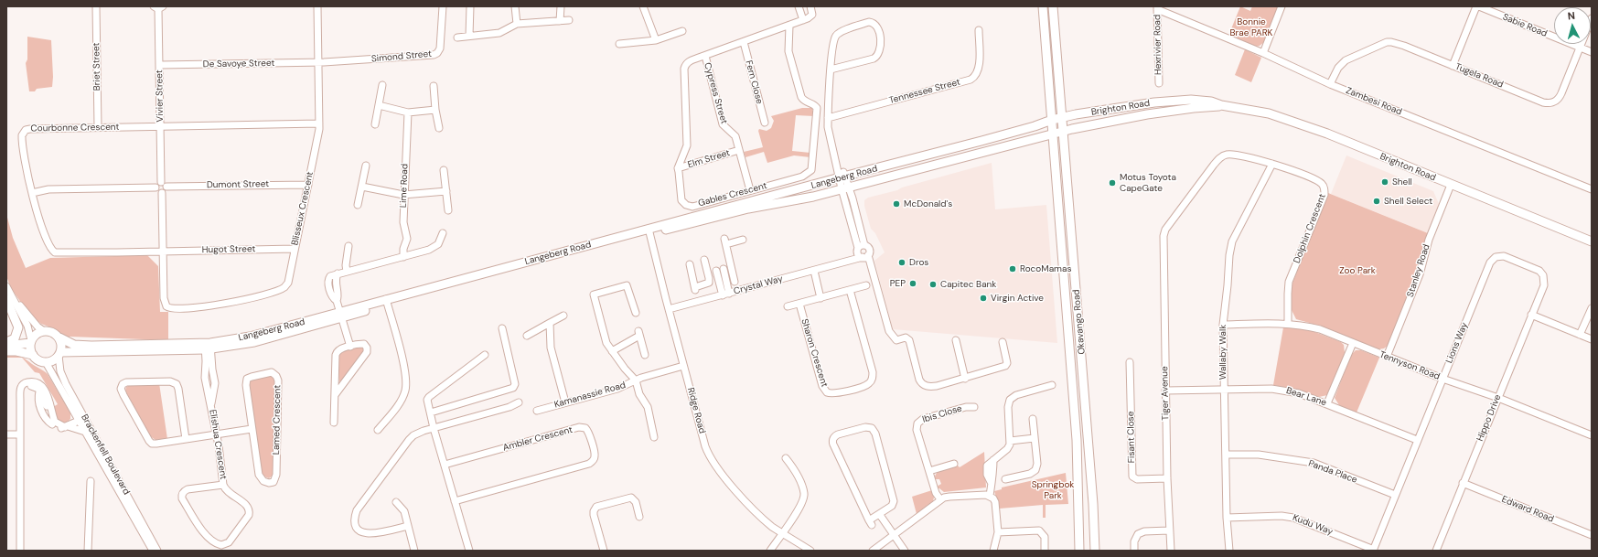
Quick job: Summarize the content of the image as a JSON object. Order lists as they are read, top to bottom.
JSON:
{
  "streets": {
    "main road": ["Brighton Road", "Langeberg Road", "Okavango Road"],
    "street": [
      "Sabie Road",
      "Hexrivier Road",
      "Simond Street",
      "De Savoye Street",
      "Briet Street",
      "Tugela Road",
      "Fern Close",
      "Tennessee Street",
      "Cypress Street",
      "Vivier Street",
      "Zambesi Road",
      "Courbonne Crescent",
      "Elm Street",
      "Dumont Street",
      "Lime Road",
      "Gables Crescent",
      "Blisseux Crescent",
      "Dolphin Crescent",
      "Hugot Street",
      "Stanley Road",
      "Crystal Way",
      "Lions Way",
      "Wallaby Walk",
      "Sharon Crescent",
      "Tennyson Road",
      "Tiger Avenue",
      "Kamanassie Road",
      "Bear Lane",
      "Ridge Road",
      "Ibis Close",
      "Hippo Drive",
      "Lamed Crescent",
      "Fisant Close",
      "Ambler Crescent",
      "Elishua Crescent",
      "Brackenfell Boulevard",
      "Panda Place",
      "Edward Road",
      "Kudu Way"
    ]
  },
  "crossings": [
    ["Sabie Road", "Tugela Road"],
    ["Hexrivier Road", "Zambesi Road"],
    ["Simond Street", "De Savoye Street"],
    ["Simond Street", "Blisseux Crescent"],
    ["De Savoye Street", "Vivier Street"],
    ["De Savoye Street", "Blisseux Crescent"],
    ["Briet Street", "Courbonne Crescent"],
    ["Tugela Road", "Zambesi Road"],
    ["Fern Close", "Gables Crescent"],
    ["Cypress Street", "Elm Street"],
    ["Cypress Street", "Gables Crescent"],
    ["Vivier Street", "Courbonne Crescent"],
    ["Vivier Street", "Dumont Street"],
    ["Brighton Road", "Langeberg Road"],
    ["Brighton Road", "Stanley Road"],
    ["Brighton Road", "Okavango Road"],
    ["Courbonne Crescent", "Blisseux Crescent"],
    ["Courbonne Crescent", "Hugot Street"],
    ["Elm Street", "Gables Crescent"],
    ["Langeberg Road", "Okavango Road"],
    ["Langeberg Road", "Ridge Road"],
    ["Langeberg Road", "Elishua Crescent"],
    ["Langeberg Road", "Brackenfell Boulevard"],
    ["Dumont Street", "Blisseux Crescent"],
    ["Blisseux Crescent", "Hugot Street"],
    ["Dolphin Crescent", "Wallaby Walk"],
    ["Dolphin Crescent", "Tennyson Road"],
    ["Dolphin Crescent", "Tiger Avenue"],
    ["Stanley Road", "Tennyson Road"],
    ["Crystal Way", "Ridge Road"],
    ["Lions Way", "Tennyson Road"],
    ["Lions Way", "Bear Lane"],
    ["Lions Way", "Hippo Drive"],
    ["Lions Way", "Panda Place"],
    ["Lions Way", "Kudu Way"],
    ["Wallaby Walk", "Tennyson Road"],
    ["Wallaby Walk", "Bear Lane"],
    ["Wallaby Walk", "Panda Place"],
    ["Wallaby Walk", "Kudu Way"],
    ["Tennyson Road", "Hippo Drive"],
    ["Tiger Avenue", "Bear Lane"],
    ["Tiger Avenue", "Fisant Close"],
    ["Kamanassie Road", "Ridge Road"],
    ["Hippo Drive", "Edward Road"]
  ],
  "parks": ["Bonnie Brae PARK", "Zoo Park", "Springbok Park"],
  "places": [
    "Shell",
    "Motus Toyota CapeGate",
    "Shell Select",
    "McDonald's",
    "Dros",
    "RocoMamas",
    "PEP",
    "Capitec Bank",
    "Virgin Active"
  ],
  "north": "top"
}
